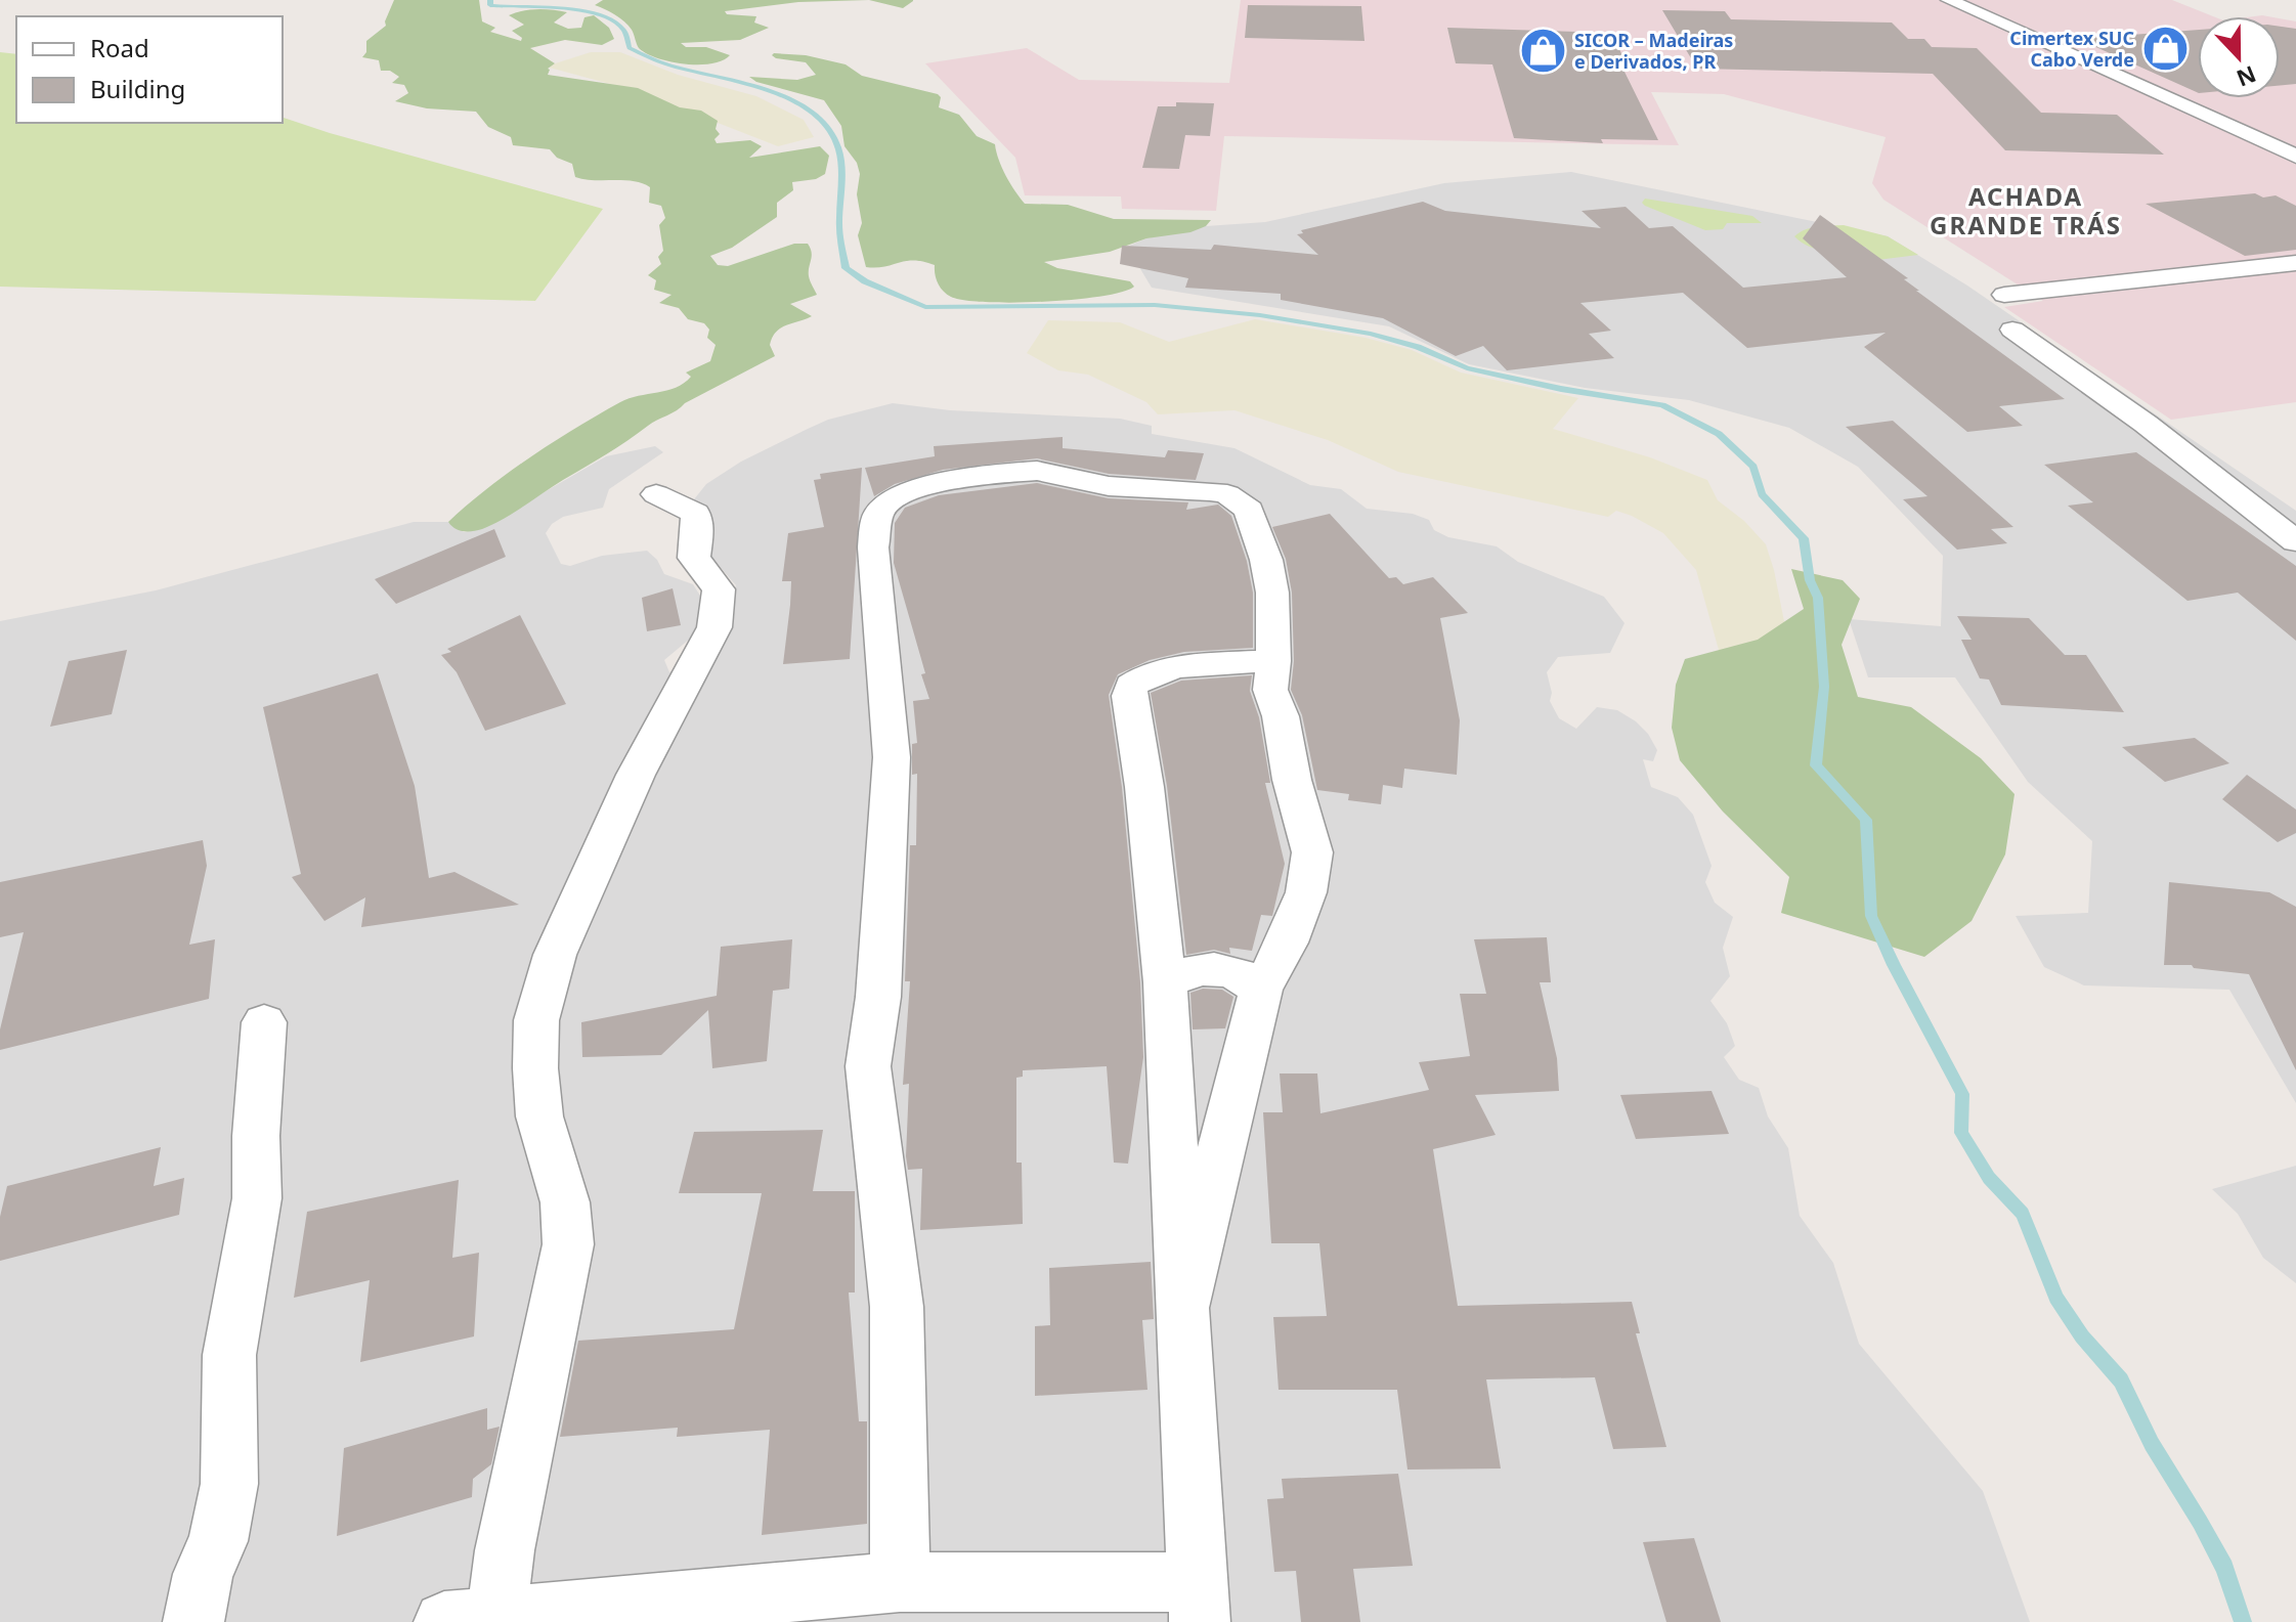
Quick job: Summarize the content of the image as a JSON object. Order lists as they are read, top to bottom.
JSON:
{
  "districts": ["ACHADA GRANDE TRÁS"],
  "places": {
    "shop": ["Cimertex SUC Cabo Verde", "SICOR – Madeiras e Derivados, PR"]
  },
  "legend": ["Road", "Building"],
  "north": "bottom"
}
